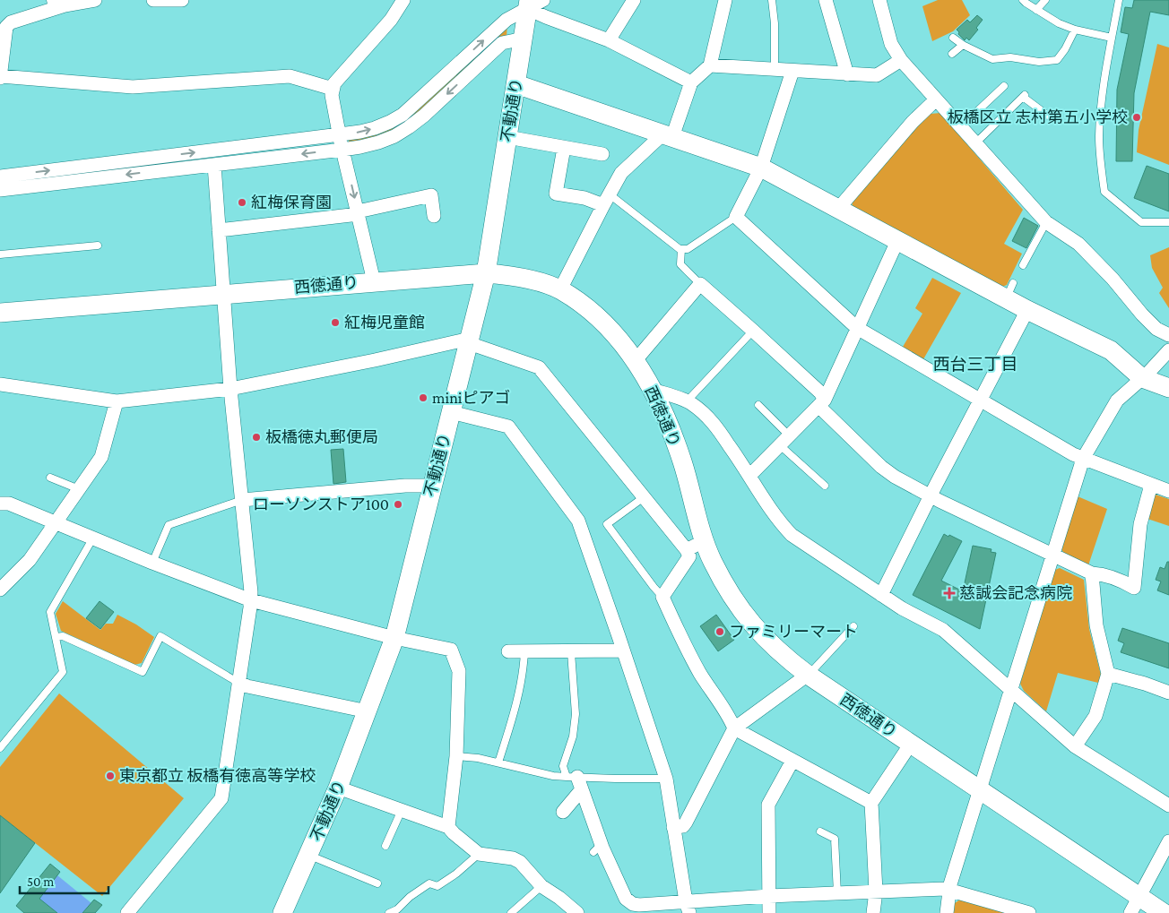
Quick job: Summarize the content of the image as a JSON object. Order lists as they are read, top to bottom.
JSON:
{
  "streets": {
    "street": ["不動通り", "西徳通り"]
  },
  "crossings": [
    ["不動通り", "西徳通り"]
  ],
  "districts": ["西台三丁目"],
  "places": {
    "other": [
      "板橋区立 志村第五小学校",
      "紅梅保育園",
      "紅梅児童館",
      "miniピアゴ",
      "板橋徳丸郵便局",
      "ローソンストア100",
      "ファミリーマート",
      "東京都立 板橋有徳高等学校"
    ],
    "health": ["慈誠会記念病院"]
  },
  "scale_bar": "50 m"
}
